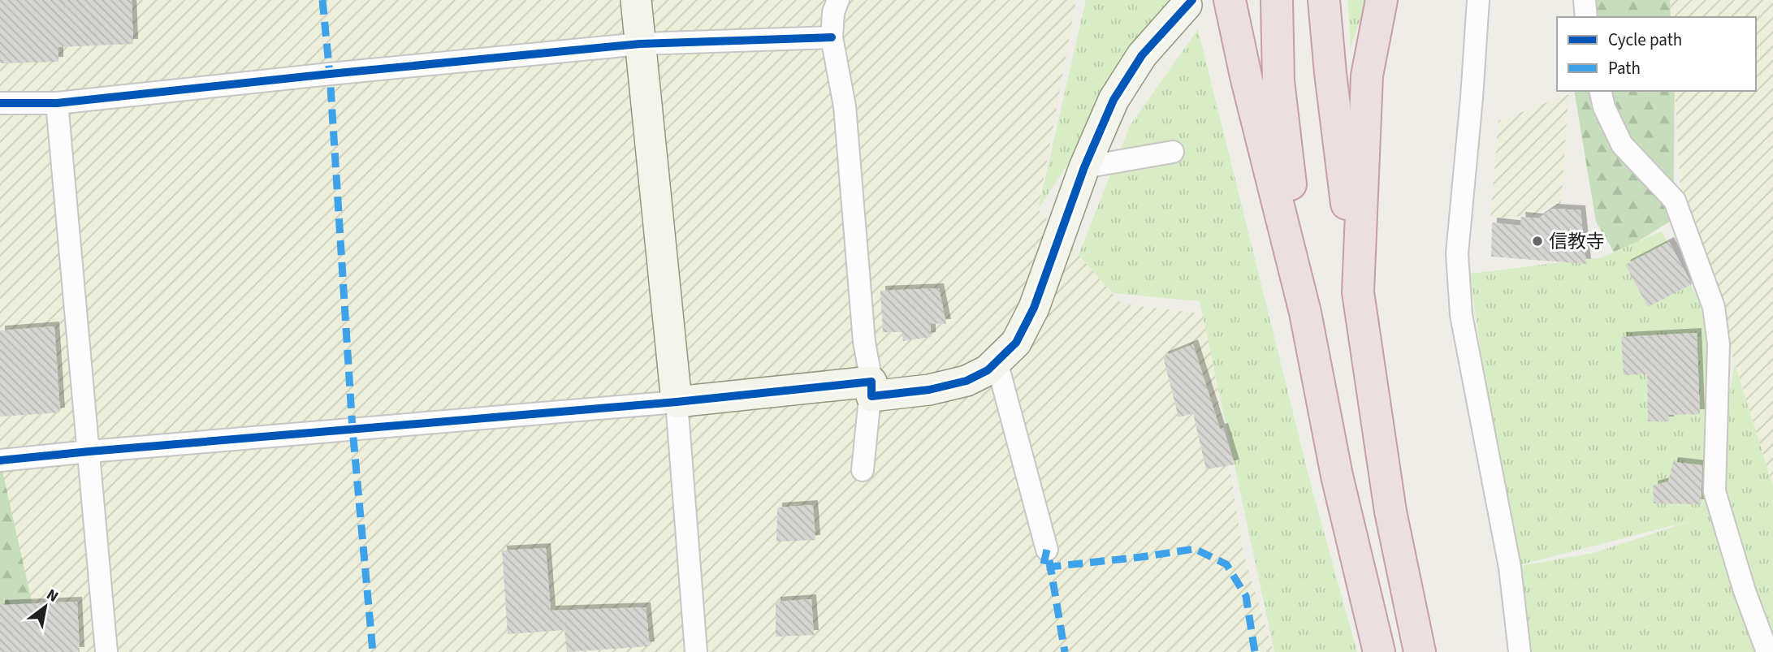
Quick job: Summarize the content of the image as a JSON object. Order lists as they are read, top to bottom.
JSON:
{
  "places": ["信教寺"],
  "legend": ["Cycle path", "Path"],
  "north": "top right"
}
